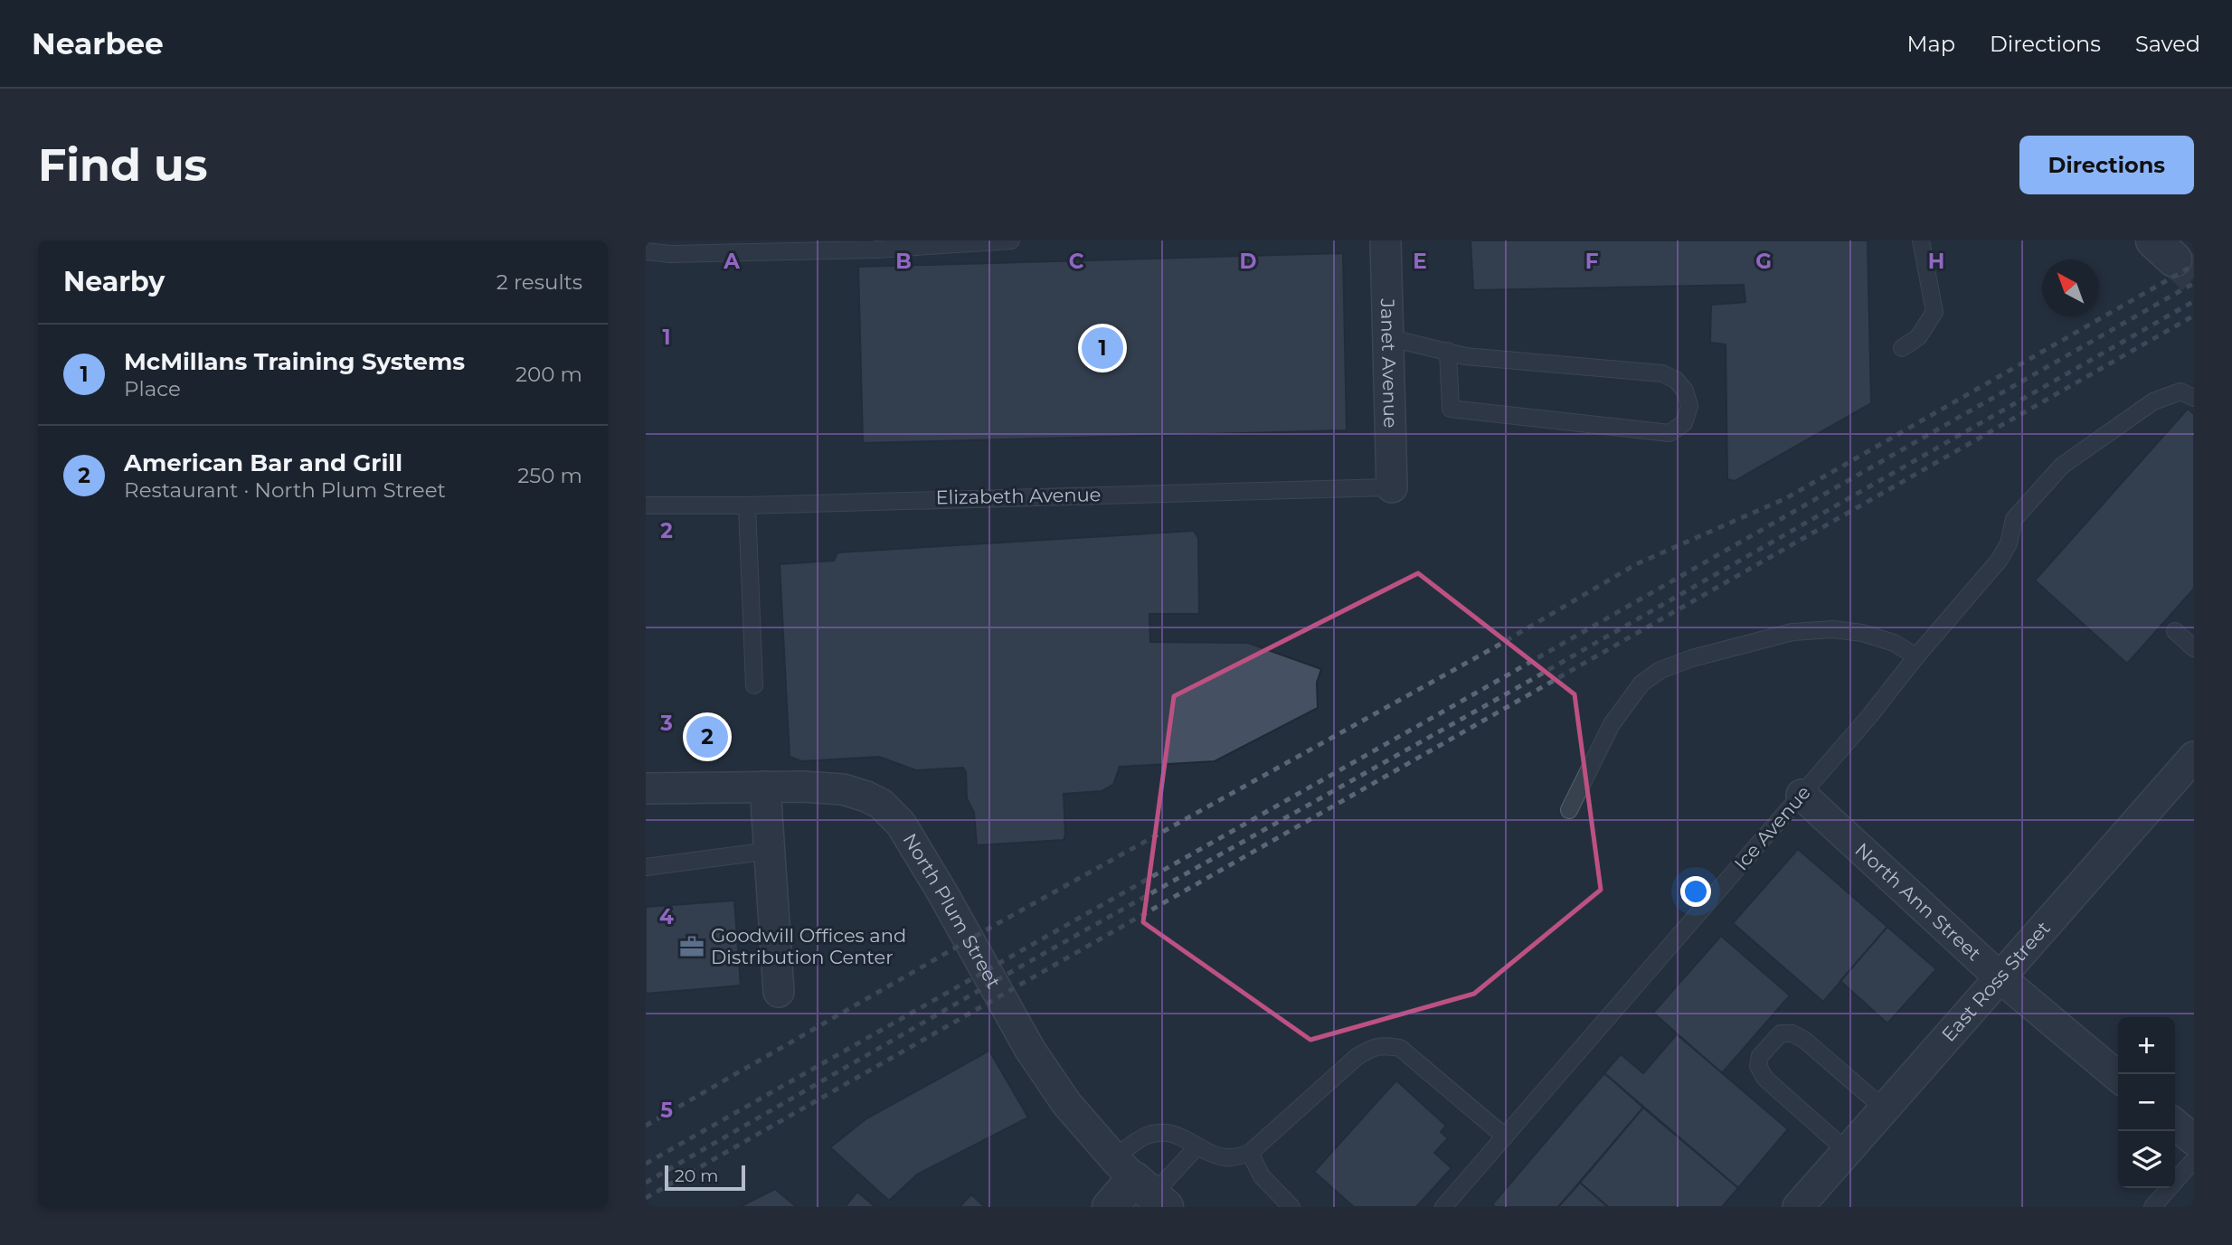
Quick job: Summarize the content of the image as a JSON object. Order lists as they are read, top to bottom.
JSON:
{
  "streets": {
    "street": [
      "Janet Avenue",
      "North Ann Street",
      "North Plum Street",
      "East Ross Street"
    ],
    "lane": ["Elizabeth Avenue", "Ice Avenue"]
  },
  "crossings": [
    ["Janet Avenue", "Elizabeth Avenue"],
    ["Ice Avenue", "North Ann Street"],
    ["North Ann Street", "East Ross Street"]
  ],
  "places": {
    "office": ["Goodwill Offices and Distribution Center"]
  },
  "scale_bar": "20 m",
  "north": "top left",
  "page": {
    "header": "Nearbee",
    "nav": ["Map", "Directions", "Saved"],
    "buttons": "Directions",
    "title": "Find us",
    "heading": ["Nearby", "2 results"],
    "list": [
      {
        "mark": "1",
        "name": "McMillans Training Systems",
        "note": "Place",
        "value": "200 m"
      },
      {
        "mark": "2",
        "name": "American Bar and Grill",
        "note": "Restaurant · North Plum Street",
        "value": "250 m"
      }
    ],
    "pins": ["1", "2"],
    "map_buttons": ["+", "−"],
    "scale": "20 m"
  },
  "grid": {
    "columns": [
      "A",
      "B",
      "C",
      "D",
      "E",
      "F",
      "G",
      "H"
    ],
    "rows": [
      "1",
      "2",
      "3",
      "4",
      "5"
    ]
  }
}
